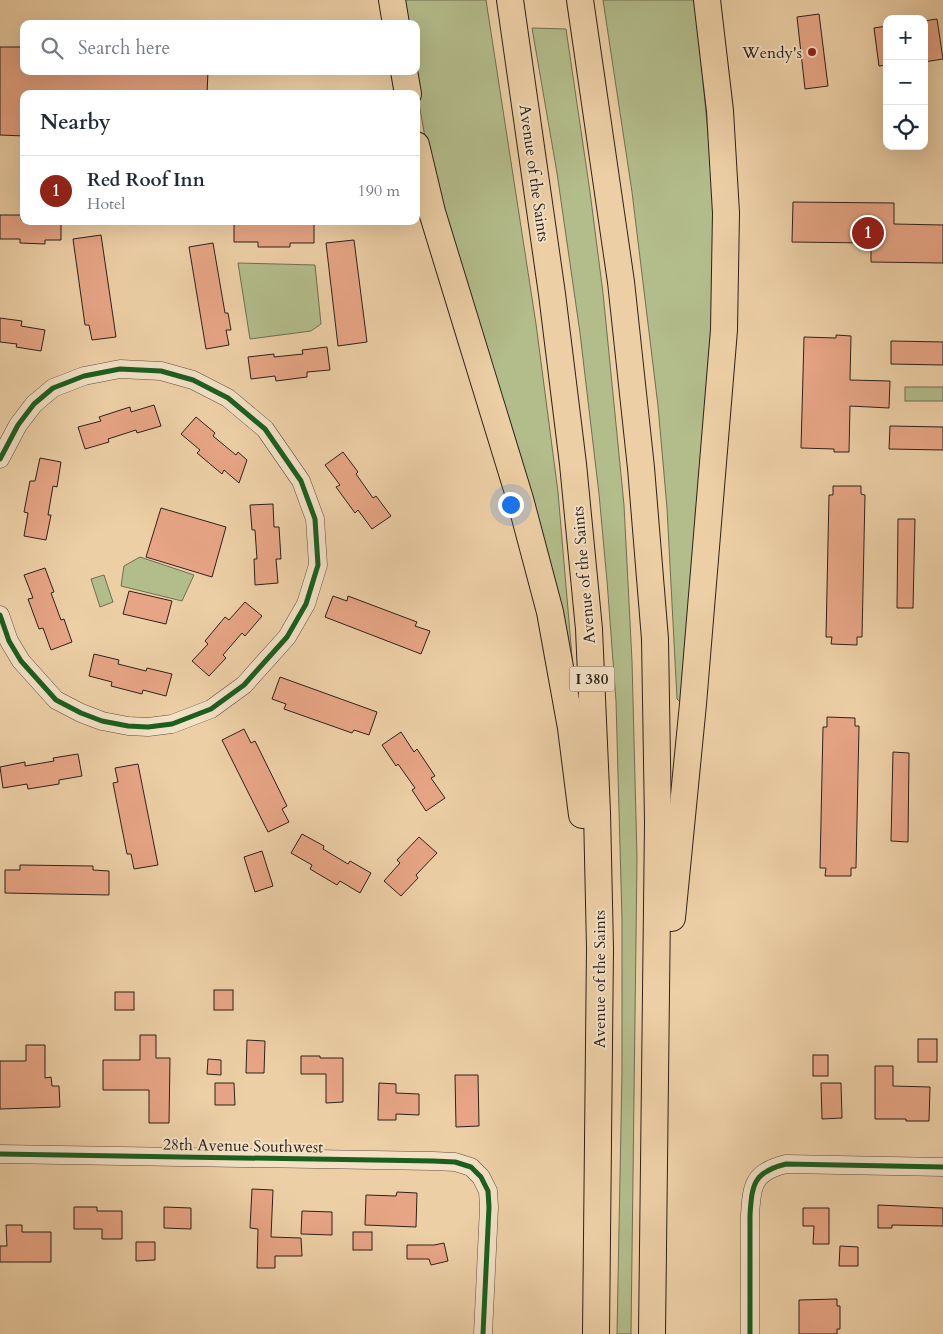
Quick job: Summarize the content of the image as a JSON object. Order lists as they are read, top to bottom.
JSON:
{
  "streets": {
    "highway": ["Avenue of the Saints", "I 380"],
    "street": ["28th Avenue Southwest"]
  },
  "places": ["Wendy's"],
  "page": {
    "map_buttons": ["+", "−"],
    "search": "Search here",
    "heading": "Nearby",
    "list": [
      {
        "mark": "1",
        "name": "Red Roof Inn",
        "note": "Hotel",
        "value": "190 m"
      }
    ],
    "pins": "1"
  }
}
